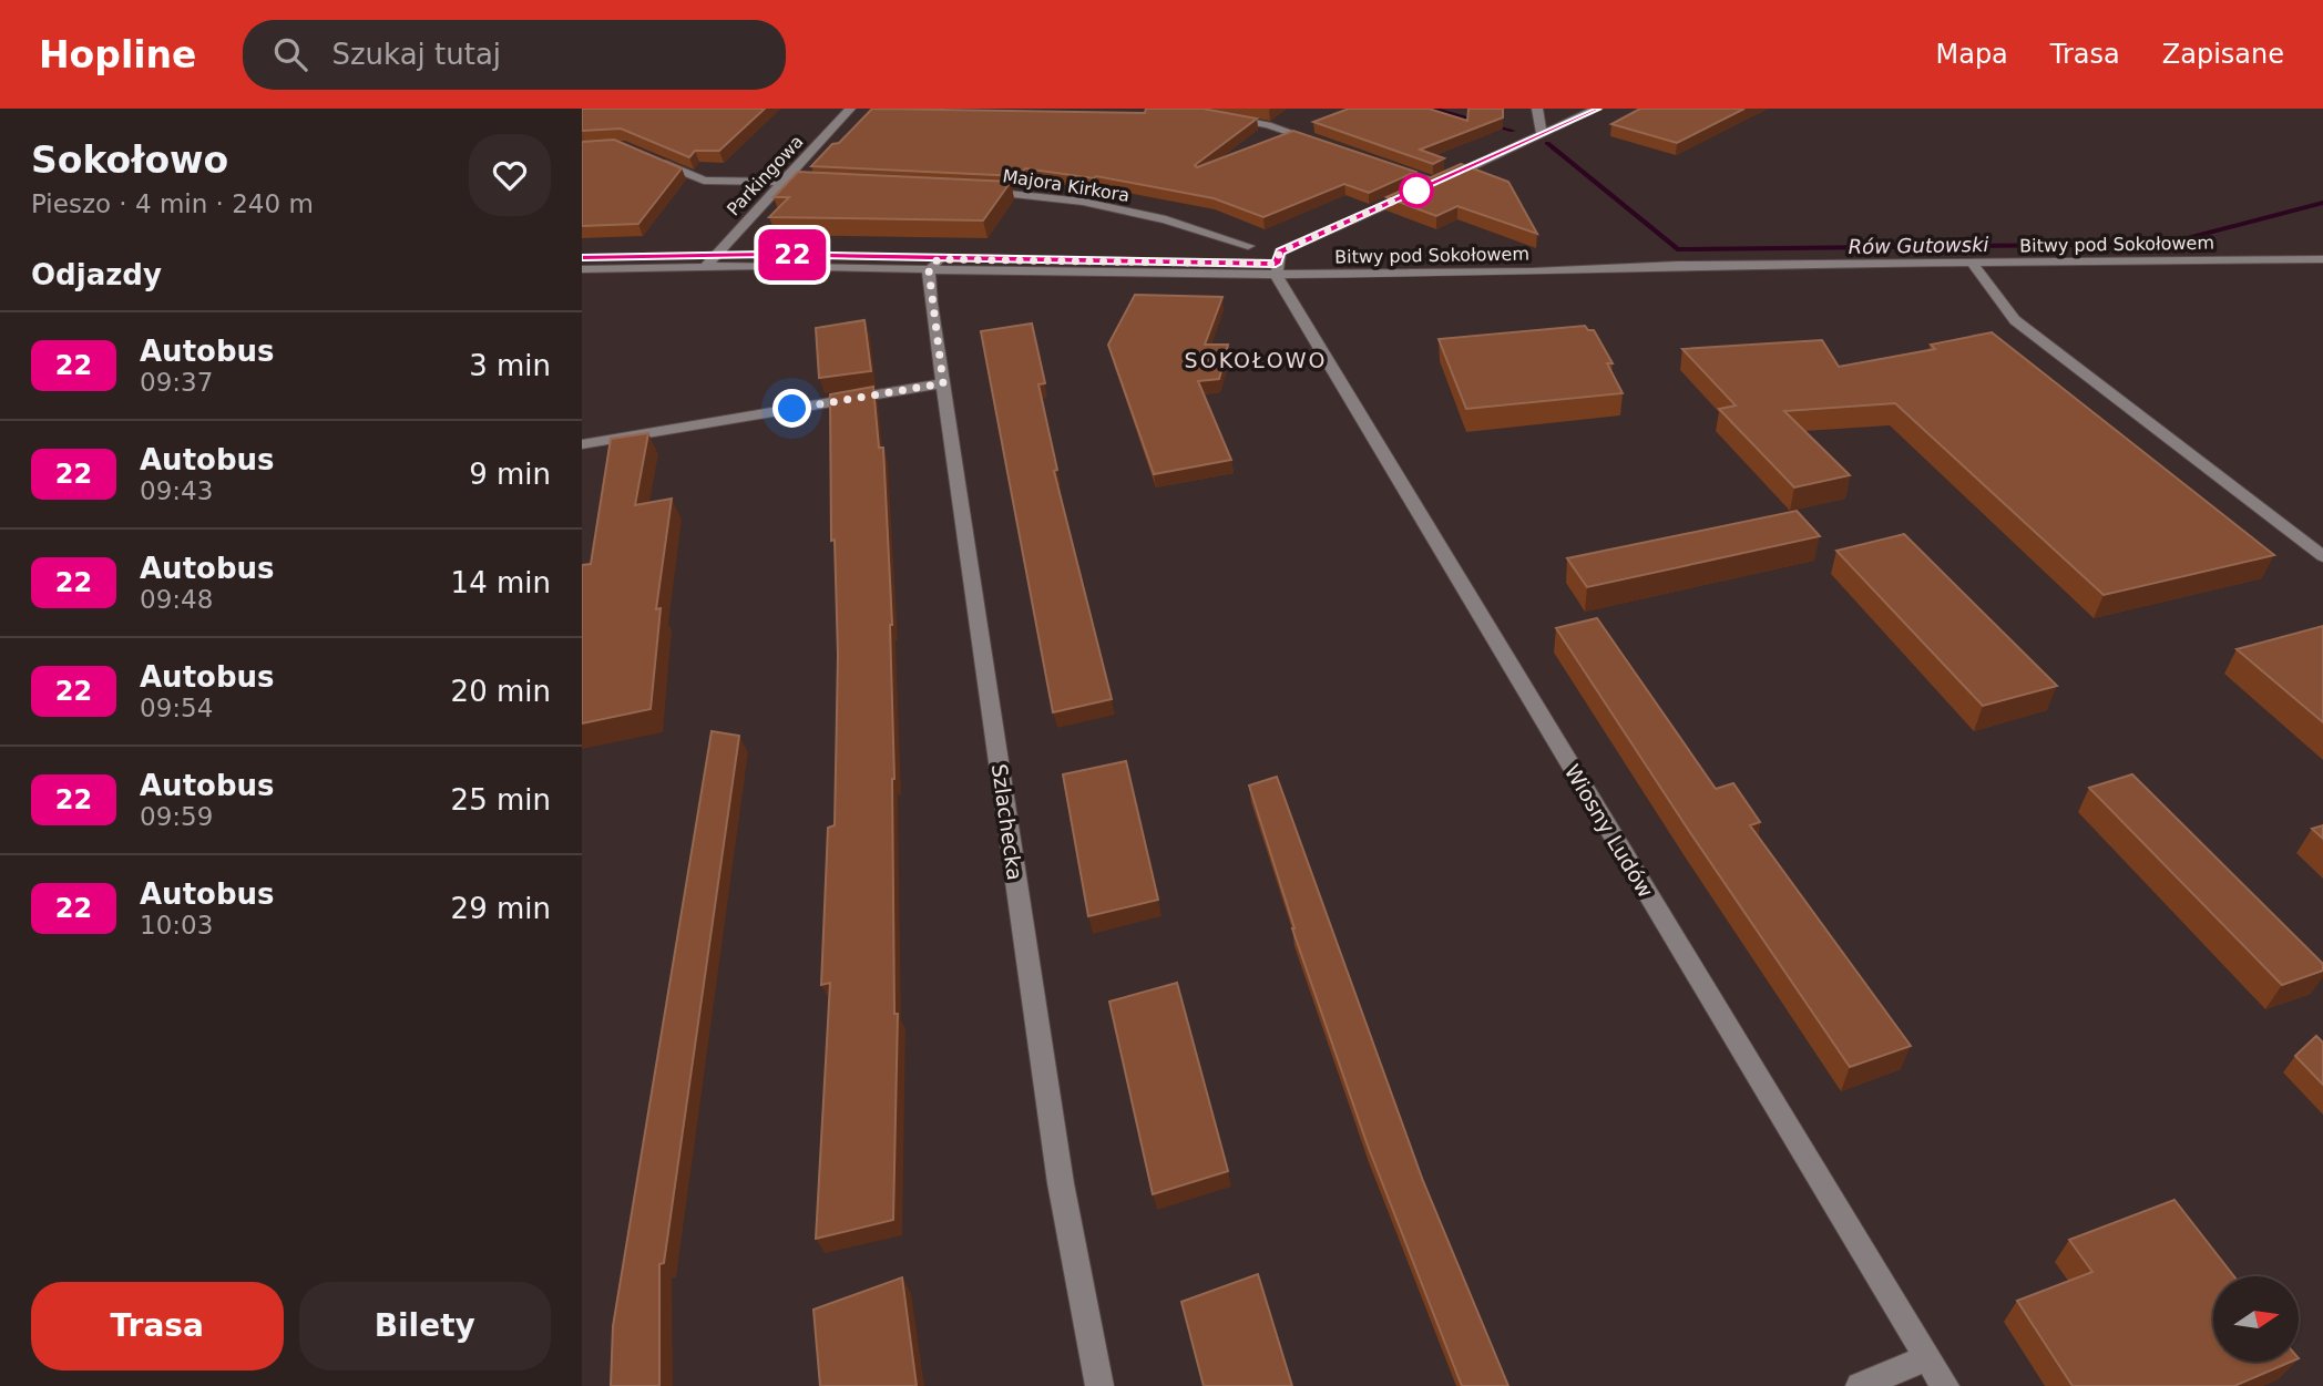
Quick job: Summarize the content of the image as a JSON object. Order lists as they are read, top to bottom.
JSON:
{
  "streets": {
    "street": [
      "Parkingowa",
      "Majora Kirkora",
      "Bitwy pod Sokołowem",
      "Szlachecka",
      "Wiosny Ludów"
    ]
  },
  "crossings": [
    ["Parkingowa", "Bitwy pod Sokołowem"],
    ["Bitwy pod Sokołowem", "Szlachecka"],
    ["Bitwy pod Sokołowem", "Wiosny Ludów"]
  ],
  "districts": ["SOKOŁOWO"],
  "water": ["Rów Gutowski"],
  "lines": ["bus line 22"],
  "north": "right",
  "page": {
    "header": "Hopline",
    "search": "Szukaj tutaj",
    "nav": ["Mapa", "Trasa", "Zapisane"],
    "heading": [
      ["Sokołowo", "Pieszo · 4 min · 240 m"],
      "Odjazdy"
    ],
    "on_map": "22",
    "list": [
      {
        "mark": "22",
        "name": "Autobus",
        "note": "09:37",
        "value": "3 min"
      },
      {
        "mark": "22",
        "name": "Autobus",
        "note": "09:43",
        "value": "9 min"
      },
      {
        "mark": "22",
        "name": "Autobus",
        "note": "09:48",
        "value": "14 min"
      },
      {
        "mark": "22",
        "name": "Autobus",
        "note": "09:54",
        "value": "20 min"
      },
      {
        "mark": "22",
        "name": "Autobus",
        "note": "09:59",
        "value": "25 min"
      },
      {
        "mark": "22",
        "name": "Autobus",
        "note": "10:03",
        "value": "29 min"
      }
    ],
    "buttons": ["Trasa", "Bilety"]
  }
}
